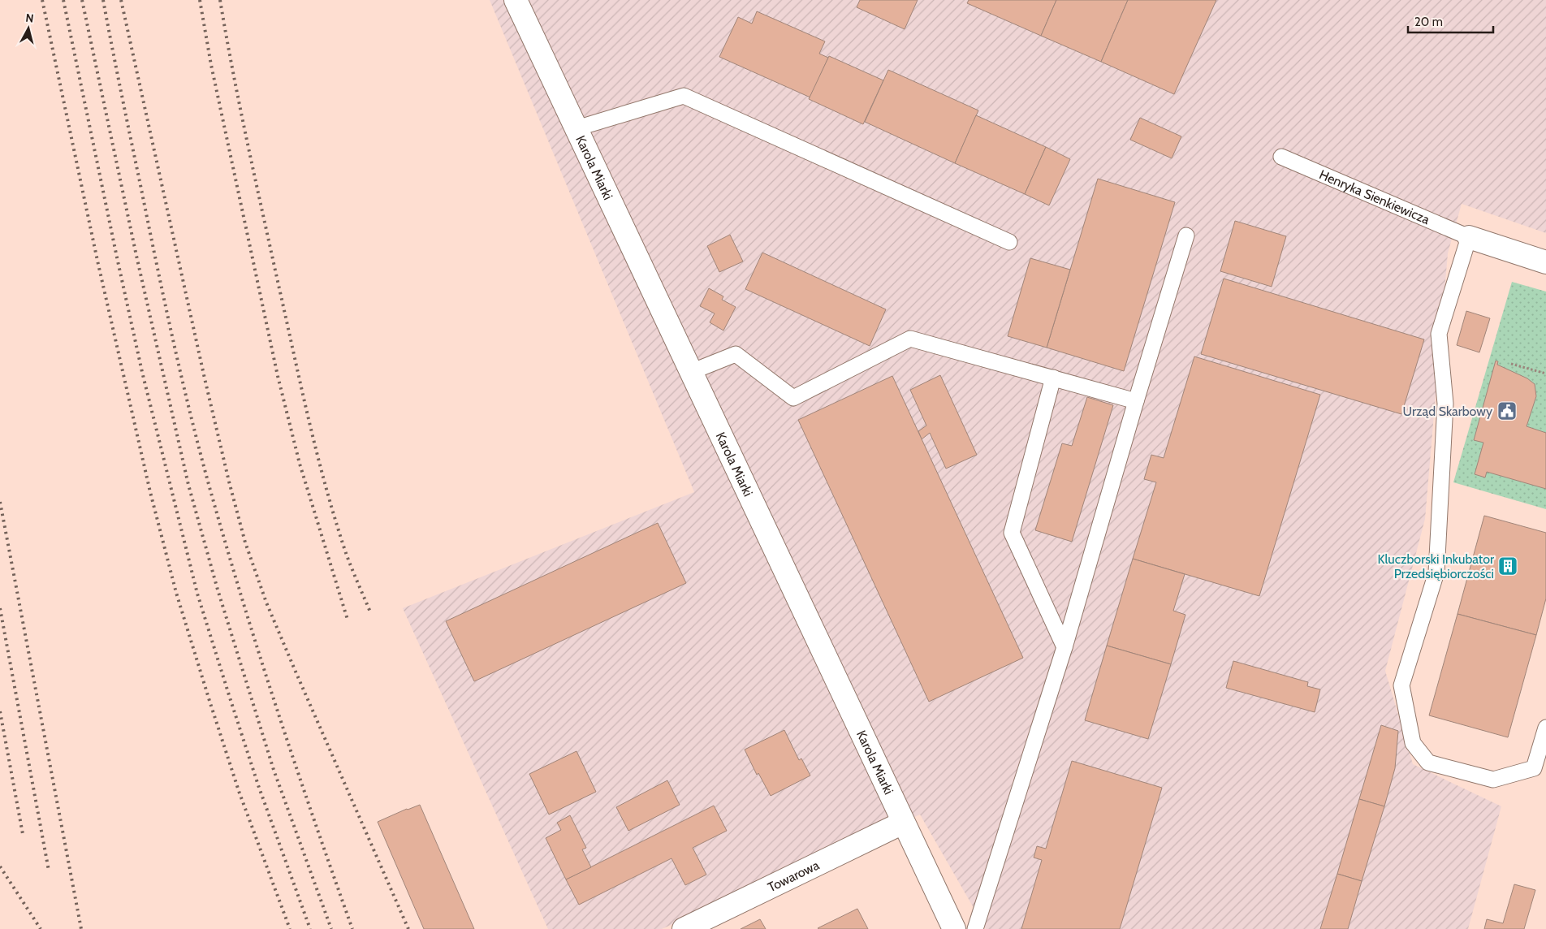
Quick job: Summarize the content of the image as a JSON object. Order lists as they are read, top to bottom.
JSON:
{
  "streets": {
    "street": ["Karola Miarki", "Henryka Sienkiewicza", "Towarowa"]
  },
  "crossings": [
    ["Karola Miarki", "Towarowa"]
  ],
  "places": {
    "public building": ["Urząd Skarbowy"],
    "building": ["Kluczborski Inkubator Przedsiębiorczości"]
  },
  "scale_bar": "20 m",
  "north": "top"
}
